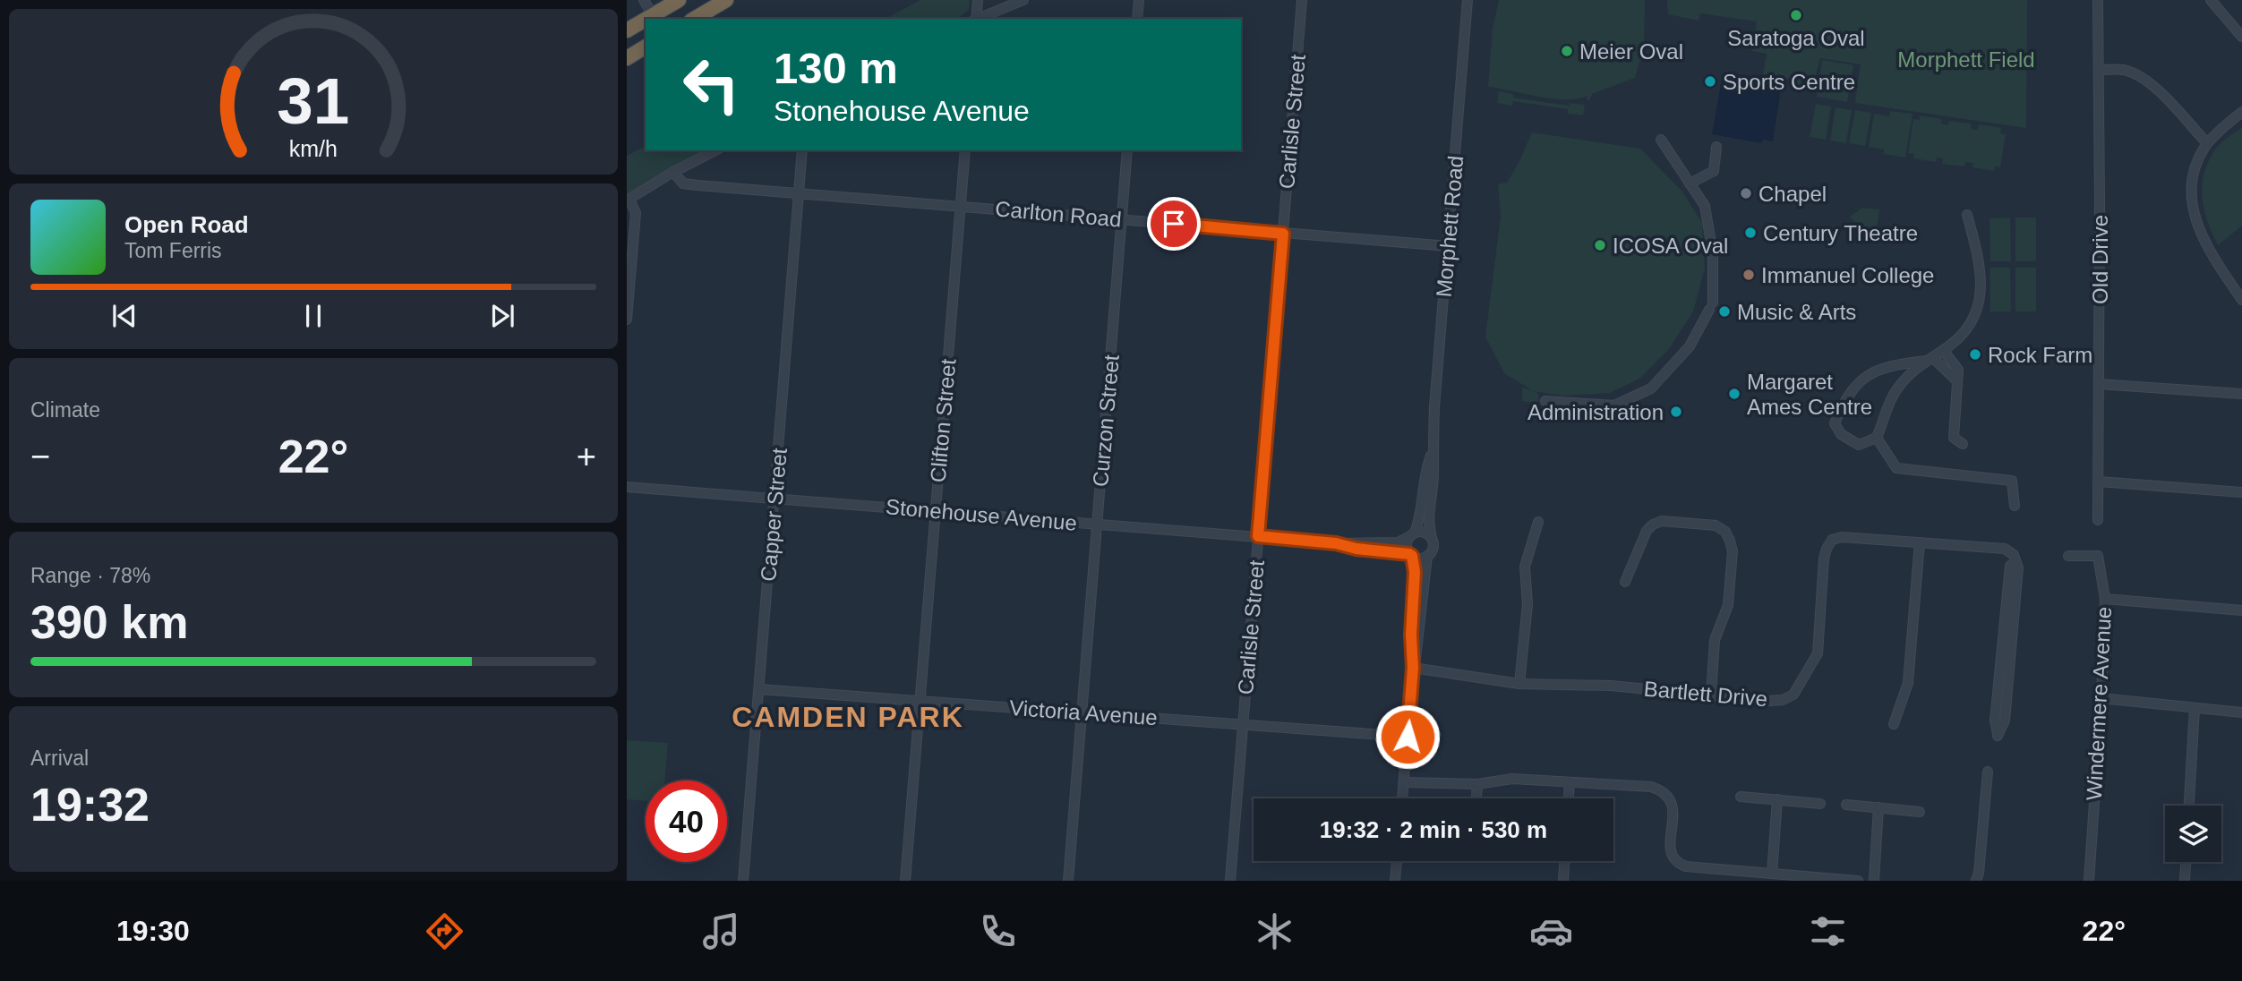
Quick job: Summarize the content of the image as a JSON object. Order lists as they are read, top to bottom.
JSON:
{
  "streets": {
    "street": [
      "Carlisle Street",
      "Carlton Road",
      "Morphett Road",
      "Old Drive",
      "Clifton Street",
      "Curzon Street",
      "Capper Street",
      "Stonehouse Avenue",
      "Bartlett Drive",
      "Windermere Avenue",
      "Victoria Avenue"
    ]
  },
  "crossings": [
    ["Carlisle Street", "Carlton Road"],
    ["Carlisle Street", "Stonehouse Avenue"],
    ["Carlisle Street", "Victoria Avenue"],
    ["Carlton Road", "Morphett Road"],
    ["Carlton Road", "Clifton Street"],
    ["Carlton Road", "Curzon Street"],
    ["Carlton Road", "Capper Street"],
    ["Morphett Road", "Stonehouse Avenue"],
    ["Clifton Street", "Stonehouse Avenue"],
    ["Clifton Street", "Victoria Avenue"],
    ["Curzon Street", "Stonehouse Avenue"],
    ["Curzon Street", "Victoria Avenue"],
    ["Capper Street", "Stonehouse Avenue"],
    ["Capper Street", "Victoria Avenue"]
  ],
  "districts": ["CAMDEN PARK"],
  "parks": ["Morphett Field"],
  "places": [
    "Saratoga Oval",
    "Meier Oval",
    "Sports Centre",
    "Chapel",
    "Century Theatre",
    "ICOSA Oval",
    "Immanuel College",
    "Music & Arts",
    "Rock Farm",
    "Margaret Ames Centre",
    "Administration"
  ],
  "page": {
    "turn": ["130 m", "Stonehouse Avenue"],
    "song": ["Open Road", "Tom Ferris"],
    "tile": [
      "Climate",
      ["Range · 78%", "390 km"],
      ["Arrival", "19:32"]
    ],
    "heat": ["−", "22°", "+"],
    "limit": "40",
    "trip": "19:32 · 2 min · 530 m",
    "tabs": ["19:30", "22°"],
    "gauge": ["31", "km/h"]
  }
}
